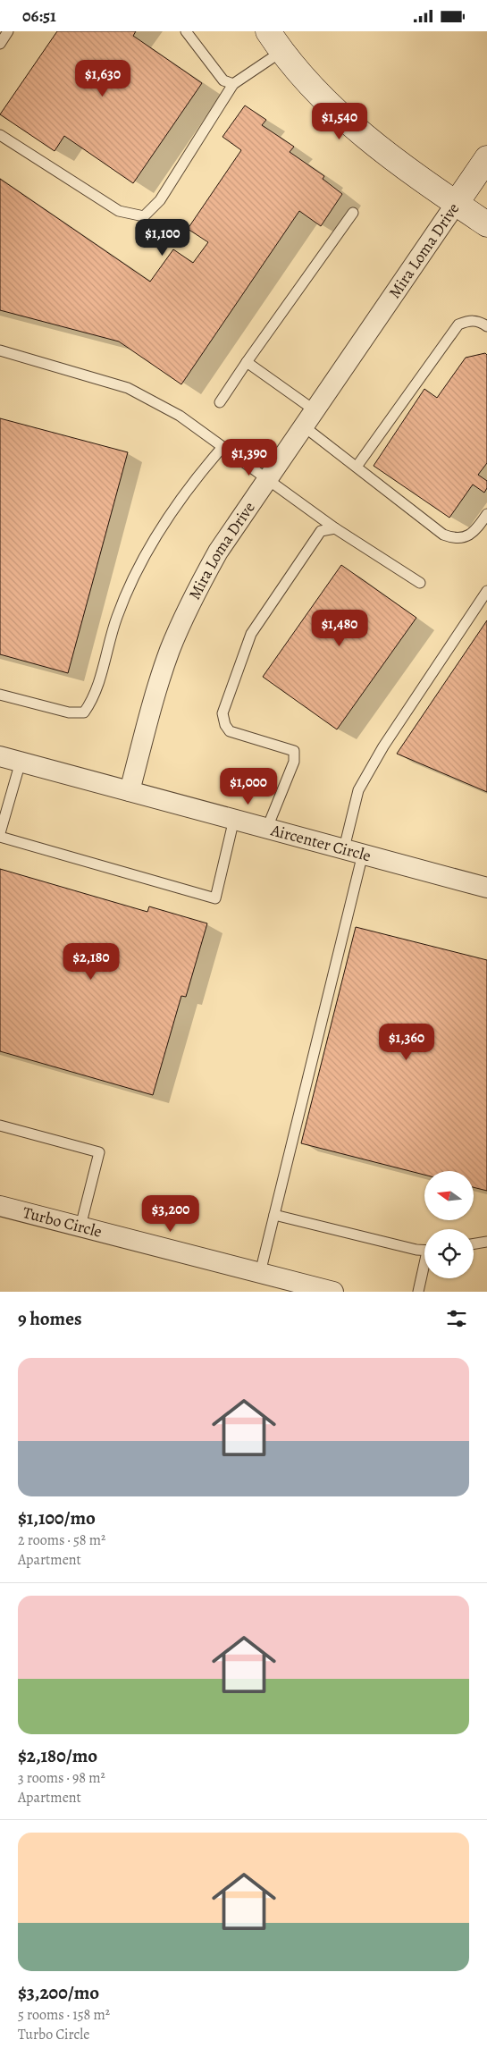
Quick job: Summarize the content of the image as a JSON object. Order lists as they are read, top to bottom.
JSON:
{
  "streets": {
    "main road": ["Mira Loma Drive"],
    "street": ["Aircenter Circle", "Turbo Circle"]
  },
  "crossings": [
    ["Mira Loma Drive", "Aircenter Circle"]
  ],
  "north": "left",
  "page": {
    "status": "06:51",
    "price": [
      "$1,630",
      "$1,540",
      "$1,100",
      "$1,390",
      "$1,480",
      "$1,000",
      "$2,180",
      "$1,360",
      "$3,200"
    ],
    "heading": "9 homes",
    "list": [
      {
        "name": "$1,100/mo",
        "note": "2 rooms · 58 m² · Apartment"
      },
      {
        "name": "$2,180/mo",
        "note": "3 rooms · 98 m² · Apartment"
      },
      {
        "name": "$3,200/mo",
        "note": "5 rooms · 158 m² · Turbo Circle"
      }
    ]
  }
}
